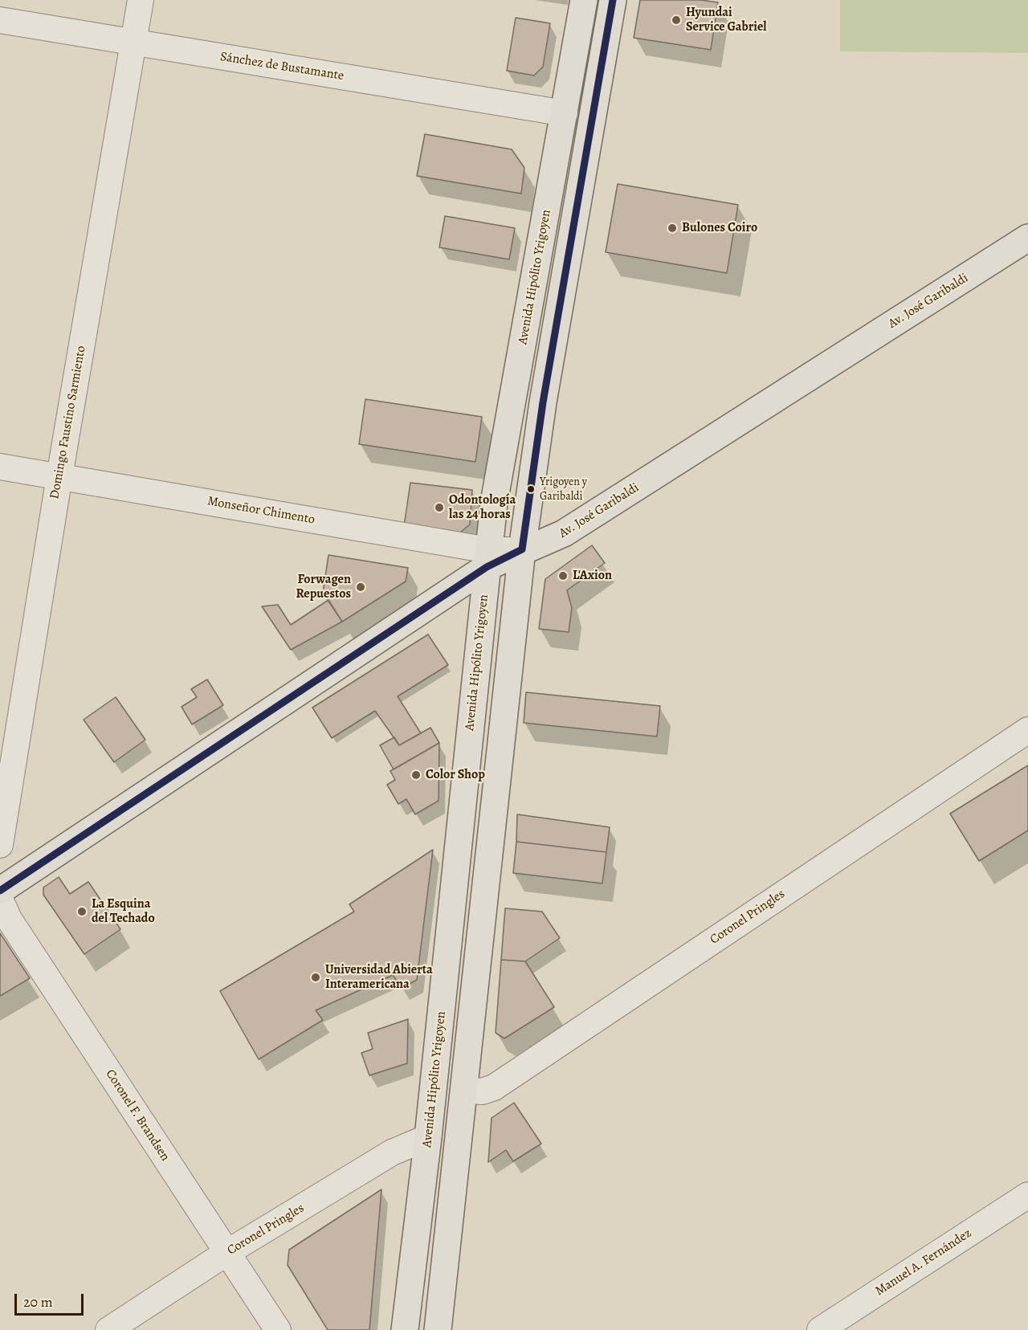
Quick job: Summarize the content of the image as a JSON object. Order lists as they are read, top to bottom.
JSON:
{
  "streets": {
    "main road": ["Avenida Hipólito Yrigoyen", "Av. José Garibaldi"],
    "street": [
      "Sánchez de Bustamante",
      "Domingo Faustino Sarmiento",
      "Monseñor Chimento",
      "Coronel Pringles",
      "Coronel F. Brandsen",
      "Manuel A. Fernández"
    ]
  },
  "crossings": [
    ["Sánchez de Bustamante", "Avenida Hipólito Yrigoyen"],
    ["Sánchez de Bustamante", "Domingo Faustino Sarmiento"],
    ["Avenida Hipólito Yrigoyen", "Av. José Garibaldi"],
    ["Avenida Hipólito Yrigoyen", "Monseñor Chimento"],
    ["Avenida Hipólito Yrigoyen", "Coronel Pringles"],
    ["Av. José Garibaldi", "Monseñor Chimento"],
    ["Domingo Faustino Sarmiento", "Monseñor Chimento"],
    ["Coronel Pringles", "Coronel F. Brandsen"]
  ],
  "places": [
    "Hyundai Service Gabriel",
    "Bulones Coiro",
    "Yrigoyen y Garibaldi",
    "Odontología las 24 horas",
    "L'Axion",
    "Forwagen Repuestos",
    "Color Shop",
    "La Esquina del Techado",
    "Universidad Abierta Interamericana"
  ],
  "scale_bar": "20 m"
}
